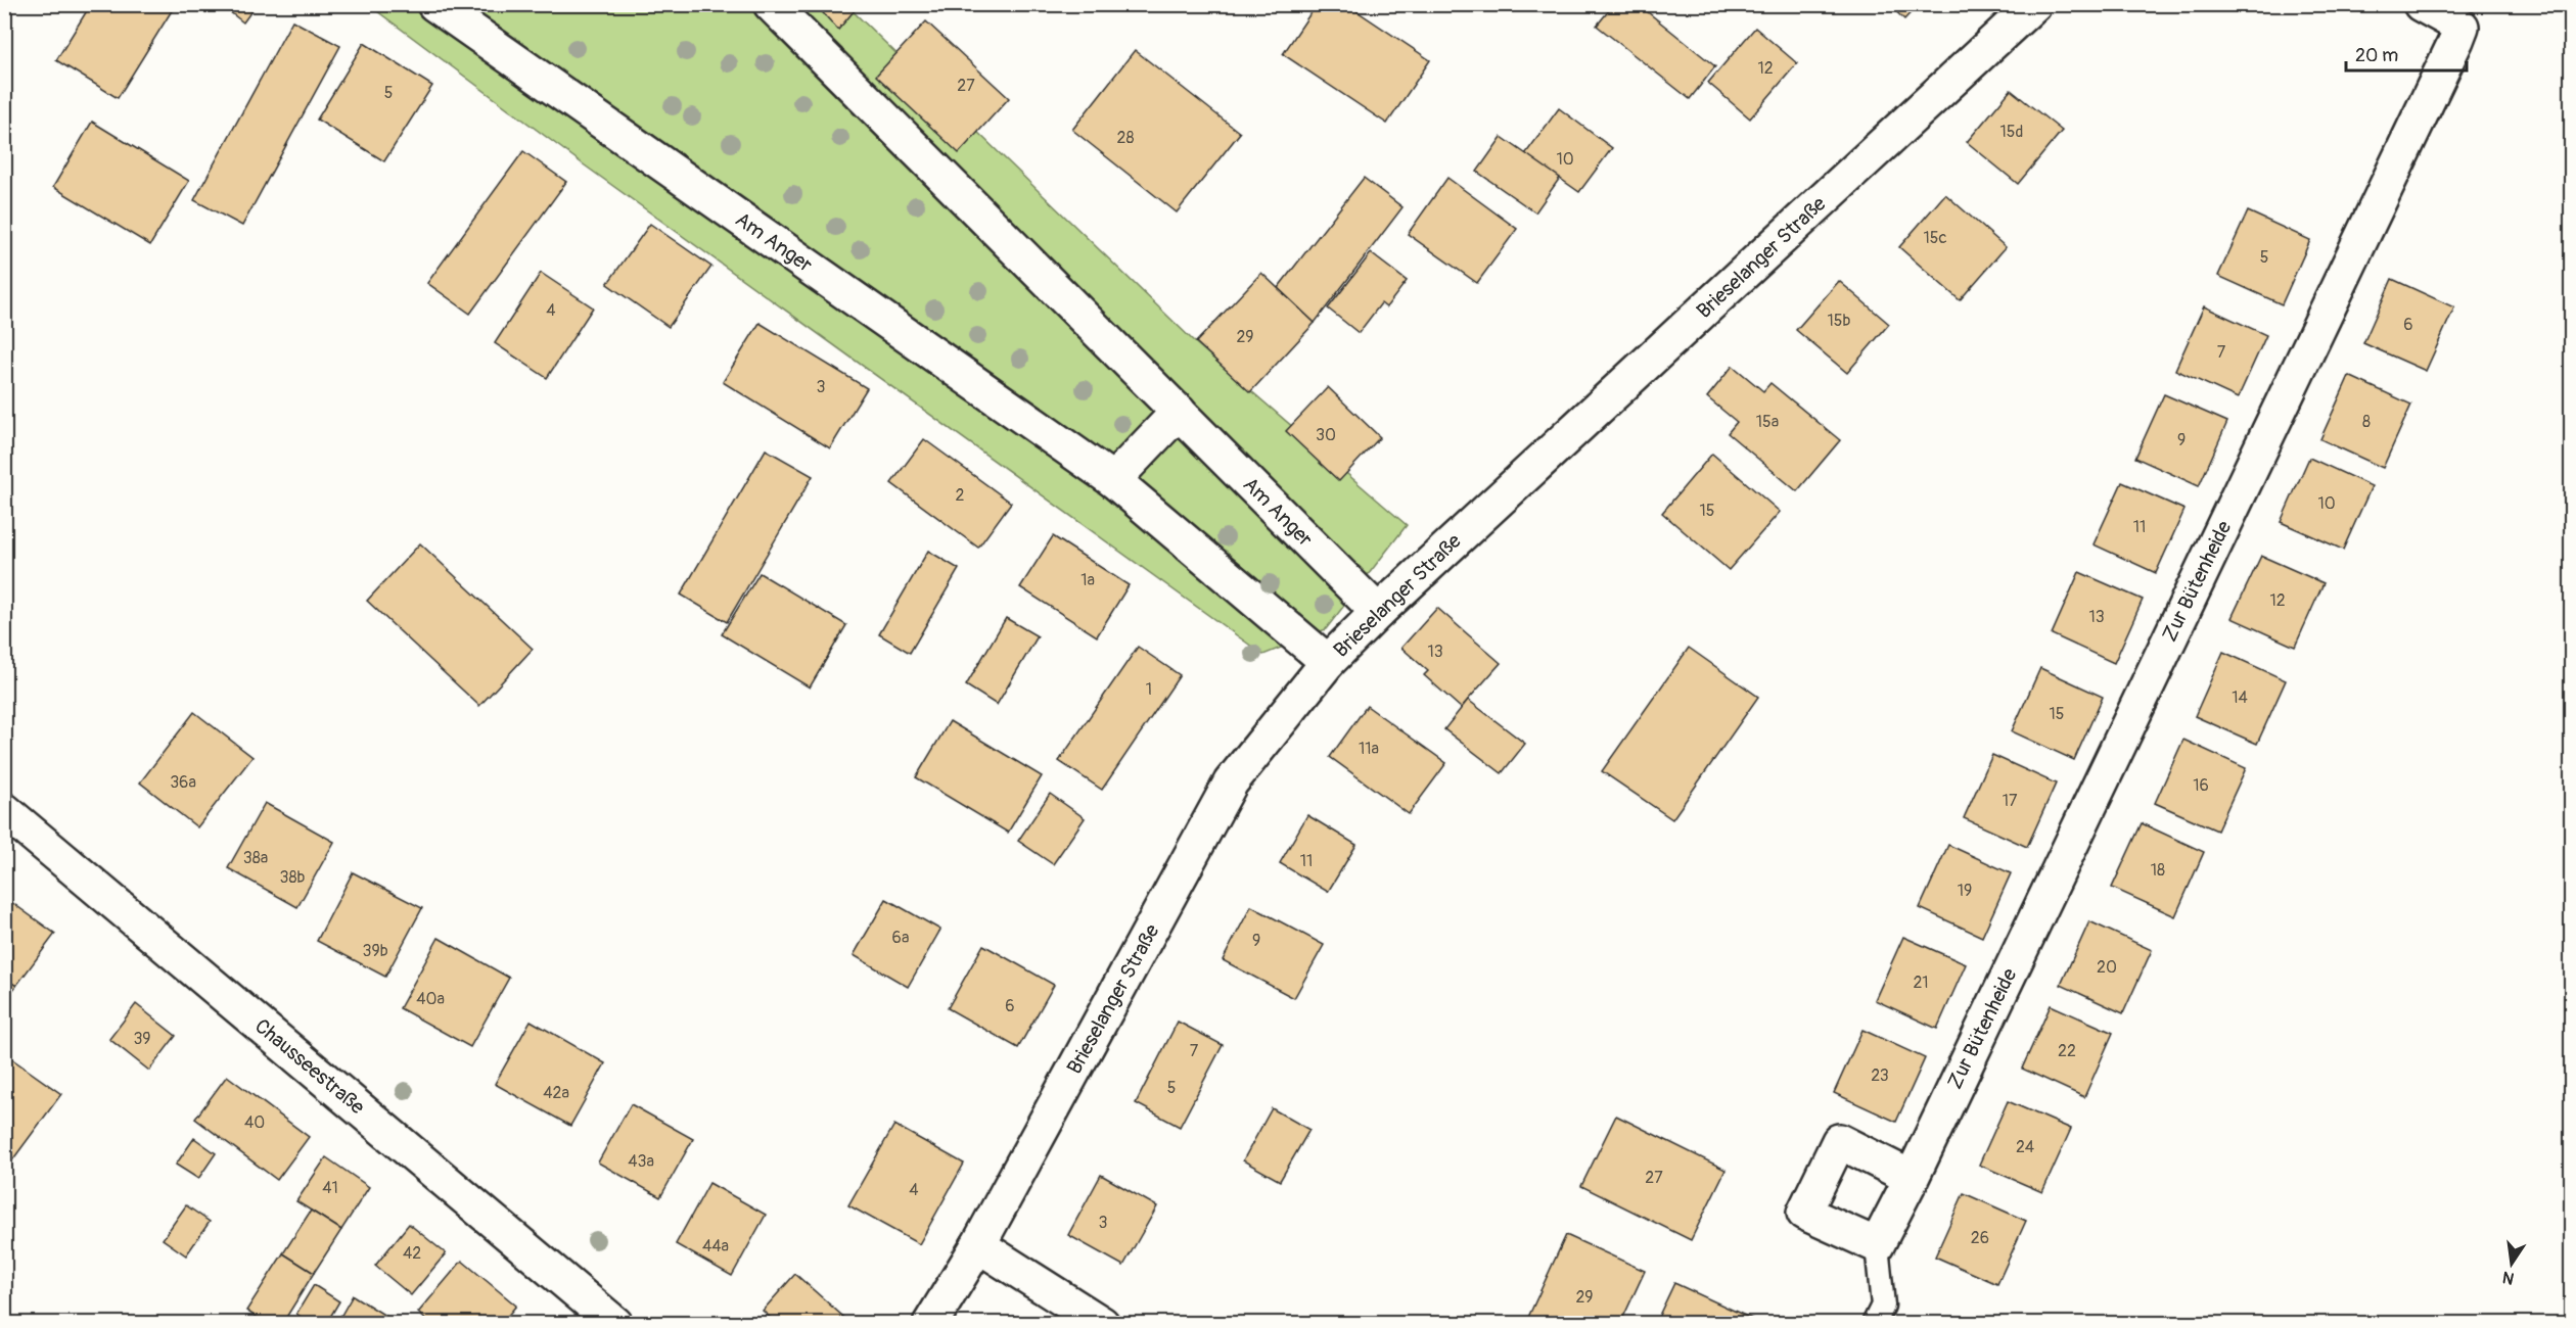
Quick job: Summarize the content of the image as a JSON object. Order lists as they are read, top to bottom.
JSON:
{
  "streets": {
    "street": [
      "Am Anger",
      "Brieselanger Straße",
      "Zur Bütenheide",
      "Chausseestraße"
    ]
  },
  "crossings": [
    ["Am Anger", "Brieselanger Straße"]
  ],
  "house_numbers": [
    "12",
    "27",
    "5",
    "15d",
    "28",
    "10",
    "15c",
    "5",
    "4",
    "15b",
    "6",
    "29",
    "7",
    "3",
    "15a",
    "8",
    "30",
    "9",
    "2",
    "10",
    "15",
    "11",
    "1a",
    "12",
    "13",
    "13",
    "1",
    "14",
    "15",
    "11a",
    "36a",
    "16",
    "17",
    "38a",
    "11",
    "18",
    "38b",
    "19",
    "6a",
    "9",
    "39b",
    "20",
    "21",
    "40a",
    "6",
    "39",
    "7",
    "22",
    "23",
    "5",
    "42a",
    "40",
    "24",
    "43a",
    "27",
    "41",
    "4",
    "3",
    "26",
    "44a",
    "42",
    "29"
  ],
  "scale_bar": "20 m",
  "north": "bottom"
}
